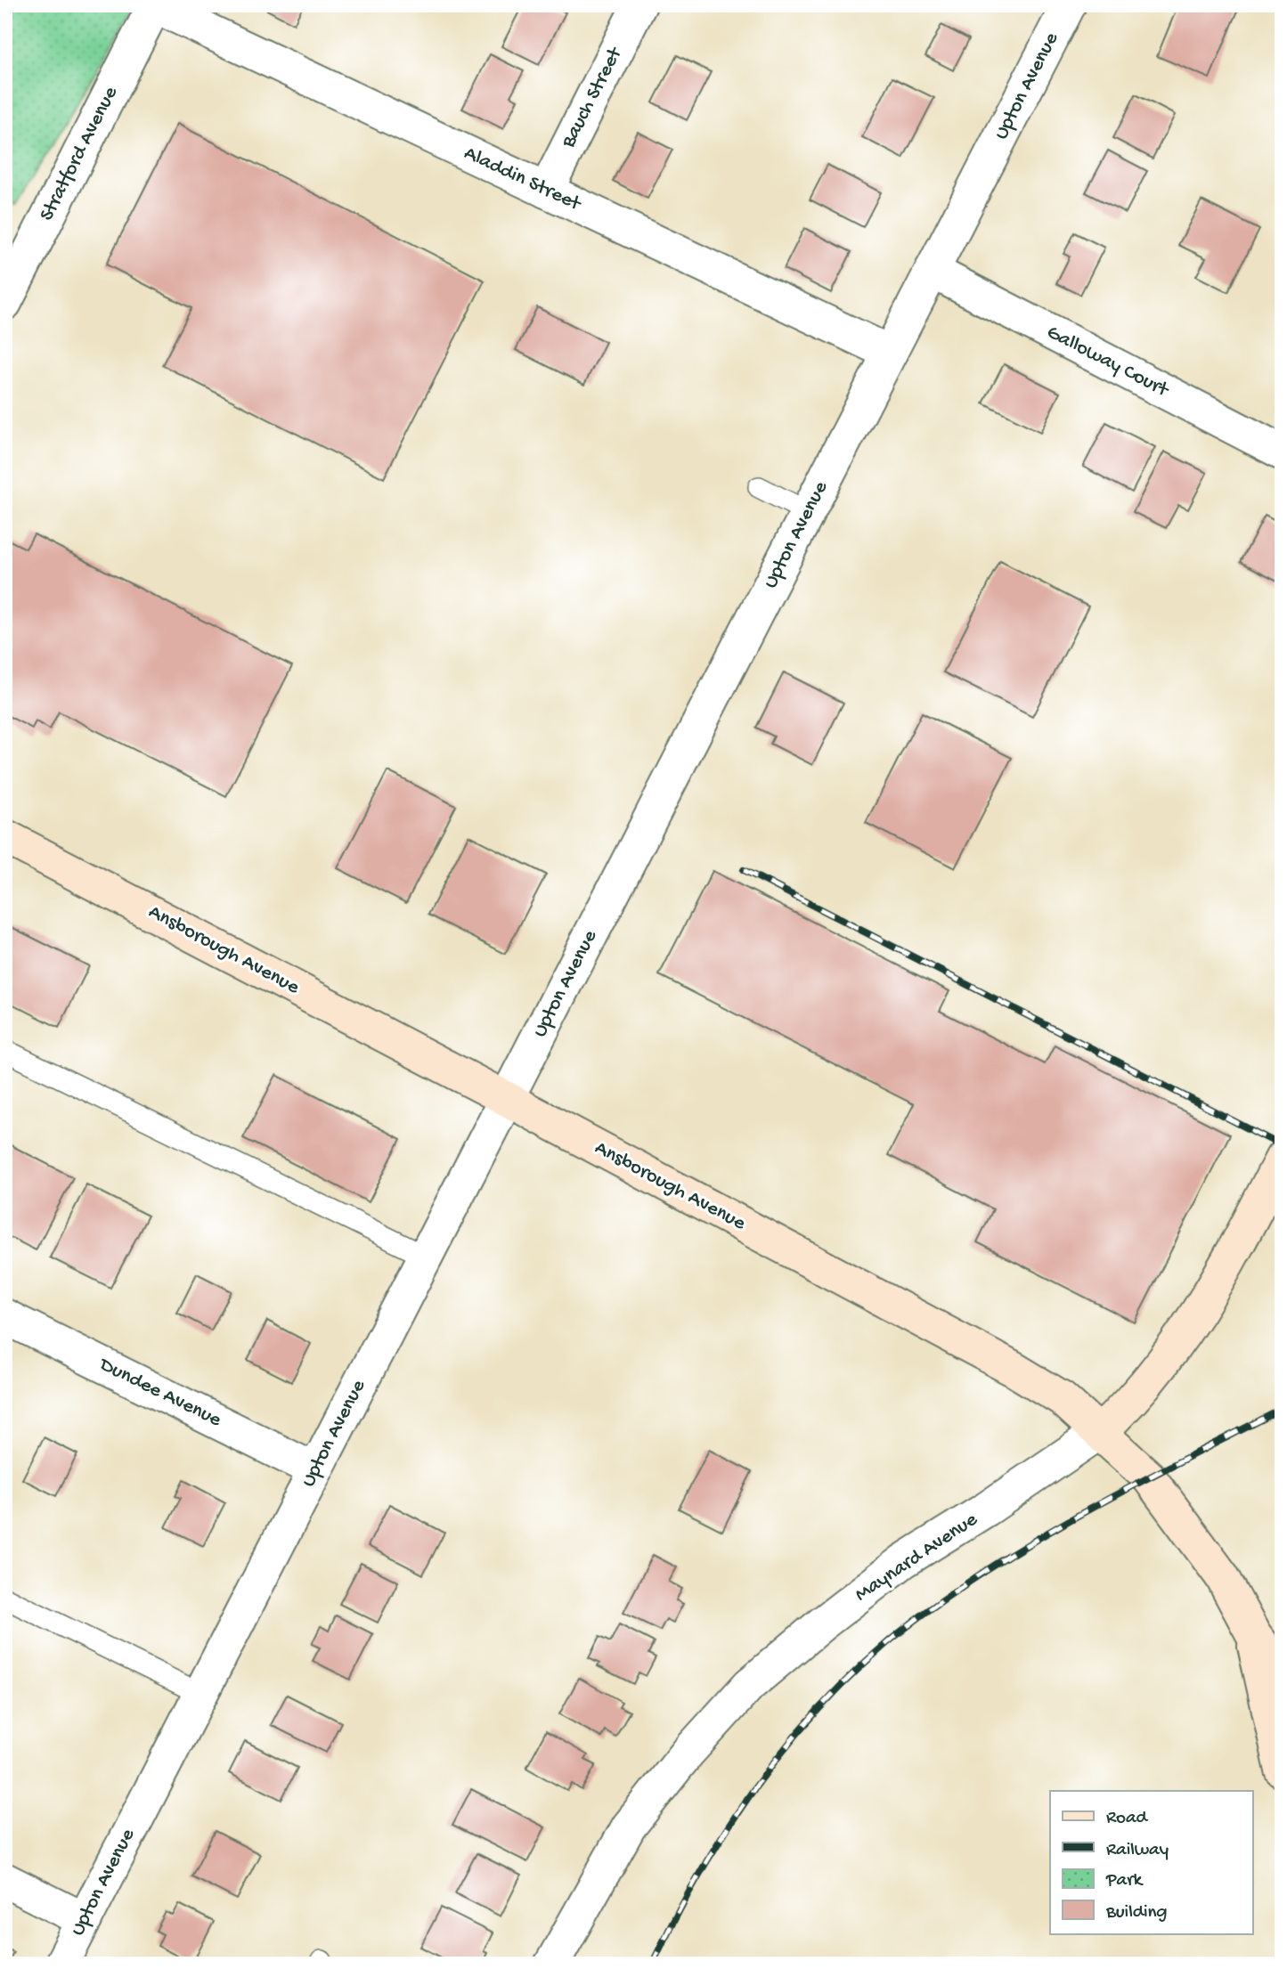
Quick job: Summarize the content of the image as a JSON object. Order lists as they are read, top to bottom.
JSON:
{
  "streets": {
    "main road": ["Ansborough Avenue", "Maynard Avenue"],
    "street": [
      "Upton Avenue",
      "Bauch Street",
      "Stratford Avenue",
      "Aladdin Street",
      "Galloway Court",
      "Dundee Avenue"
    ]
  },
  "crossings": [
    ["Upton Avenue", "Aladdin Street"],
    ["Upton Avenue", "Galloway Court"],
    ["Upton Avenue", "Ansborough Avenue"],
    ["Upton Avenue", "Dundee Avenue"],
    ["Bauch Street", "Aladdin Street"],
    ["Stratford Avenue", "Aladdin Street"],
    ["Ansborough Avenue", "Maynard Avenue"]
  ],
  "legend": [
    "Road",
    "Railway",
    "Park",
    "Building"
  ]
}
